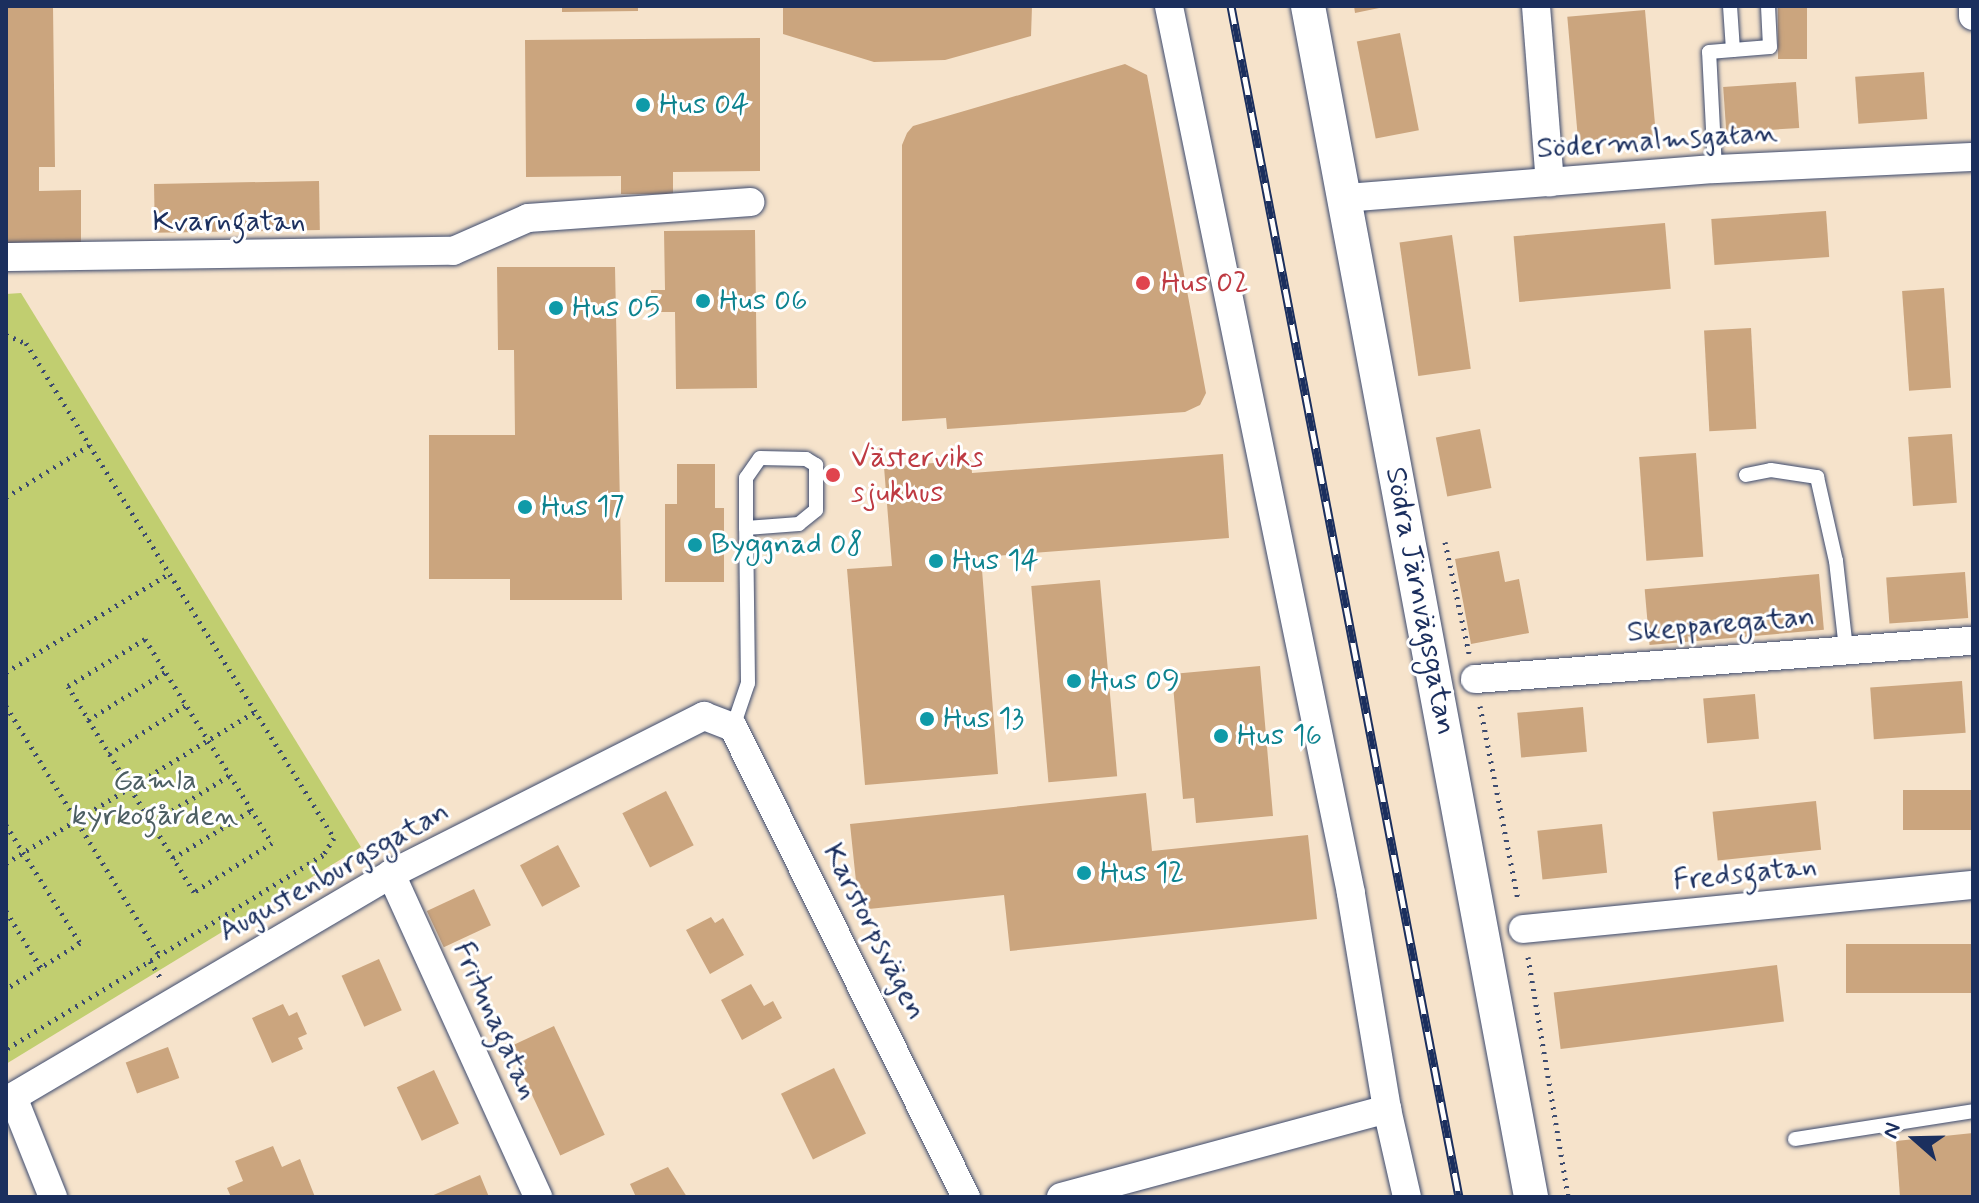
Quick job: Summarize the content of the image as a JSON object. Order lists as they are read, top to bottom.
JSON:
{
  "streets": {
    "street": [
      "Södermalmsgatan",
      "Kvarngatan",
      "Södra Järnvägsgatan",
      "Skepparegatan",
      "Augustenburgsgatan",
      "Fredsgatan",
      "Karstorpsvägen",
      "Fritunagatan"
    ]
  },
  "crossings": [
    ["Södermalmsgatan", "Södra Järnvägsgatan"],
    ["Augustenburgsgatan", "Karstorpsvägen"],
    ["Augustenburgsgatan", "Fritunagatan"]
  ],
  "parks": ["Gamla kyrkogården"],
  "places": [
    "Hus 04",
    "Hus 02",
    "Hus 06",
    "Hus 05",
    "Västerviks sjukhus",
    "Hus 17",
    "Byggnad 08",
    "Hus 14",
    "Hus 09",
    "Hus 13",
    "Hus 16",
    "Hus 12"
  ],
  "north": "left"
}
